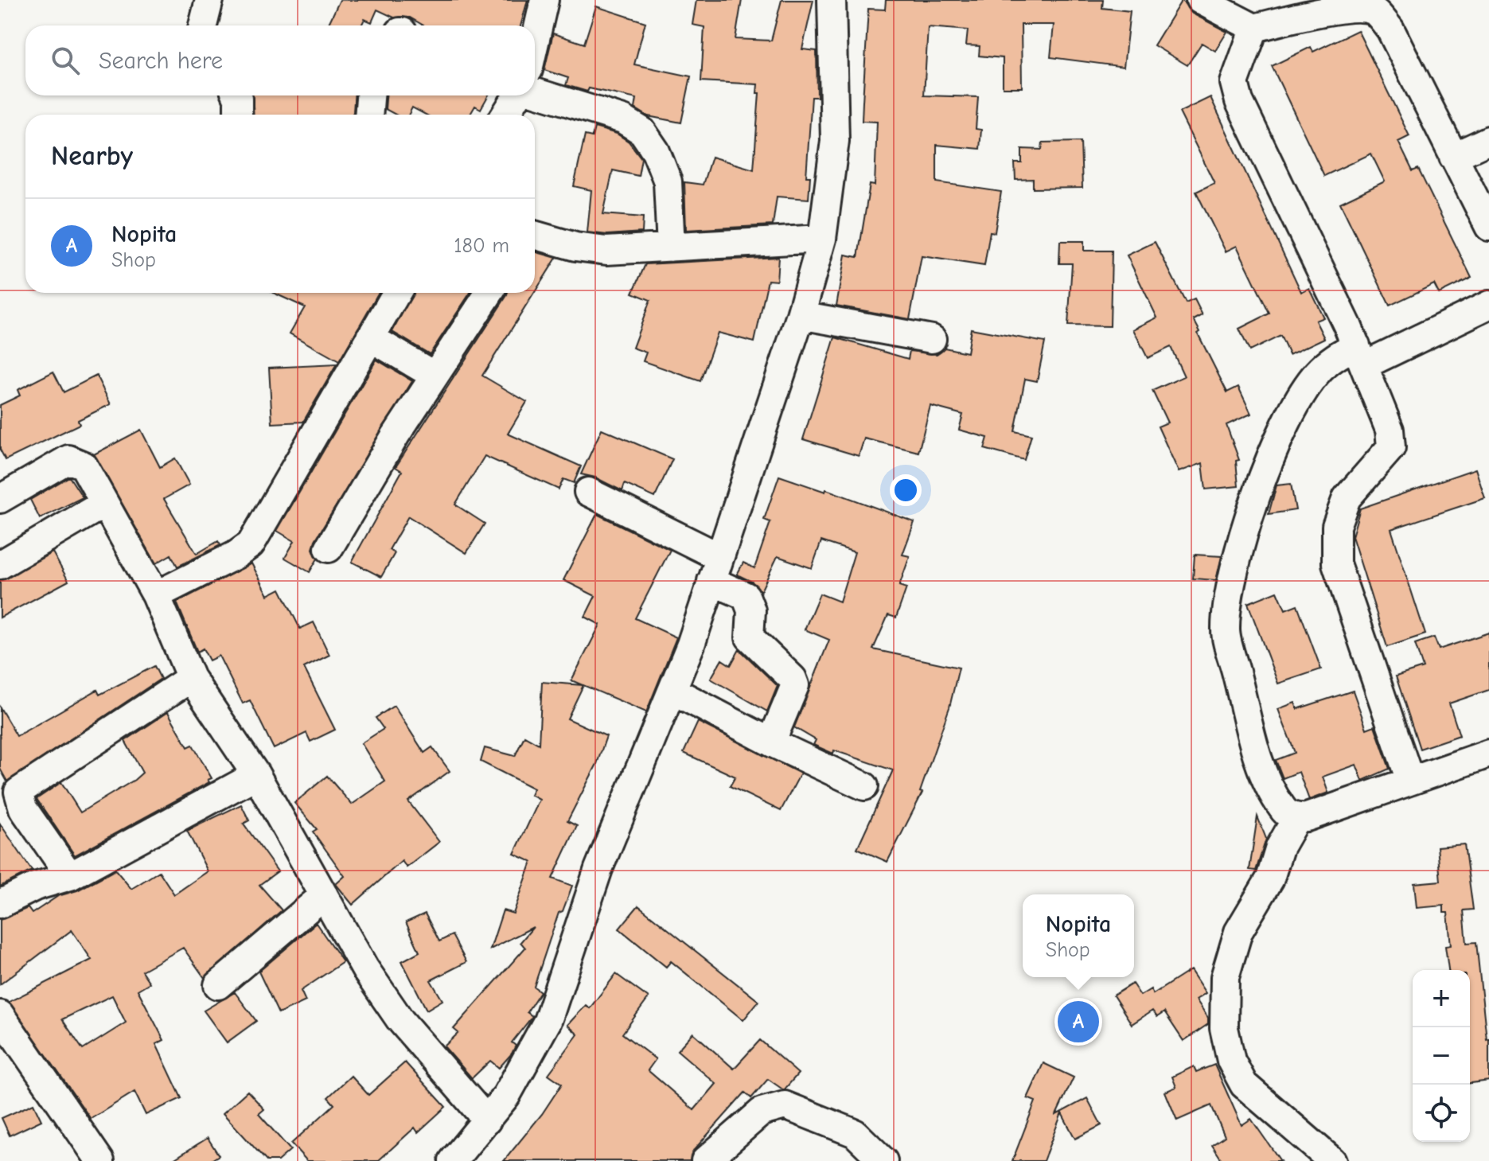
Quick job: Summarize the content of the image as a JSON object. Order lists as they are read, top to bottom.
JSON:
{
  "page": {
    "search": "Search here",
    "heading": "Nearby",
    "list": [
      {
        "mark": "A",
        "name": "Nopita",
        "note": "Shop",
        "value": "180 m"
      }
    ],
    "popup": ["Nopita", "Shop"],
    "map_buttons": ["+", "−"],
    "pins": "A"
  }
}
